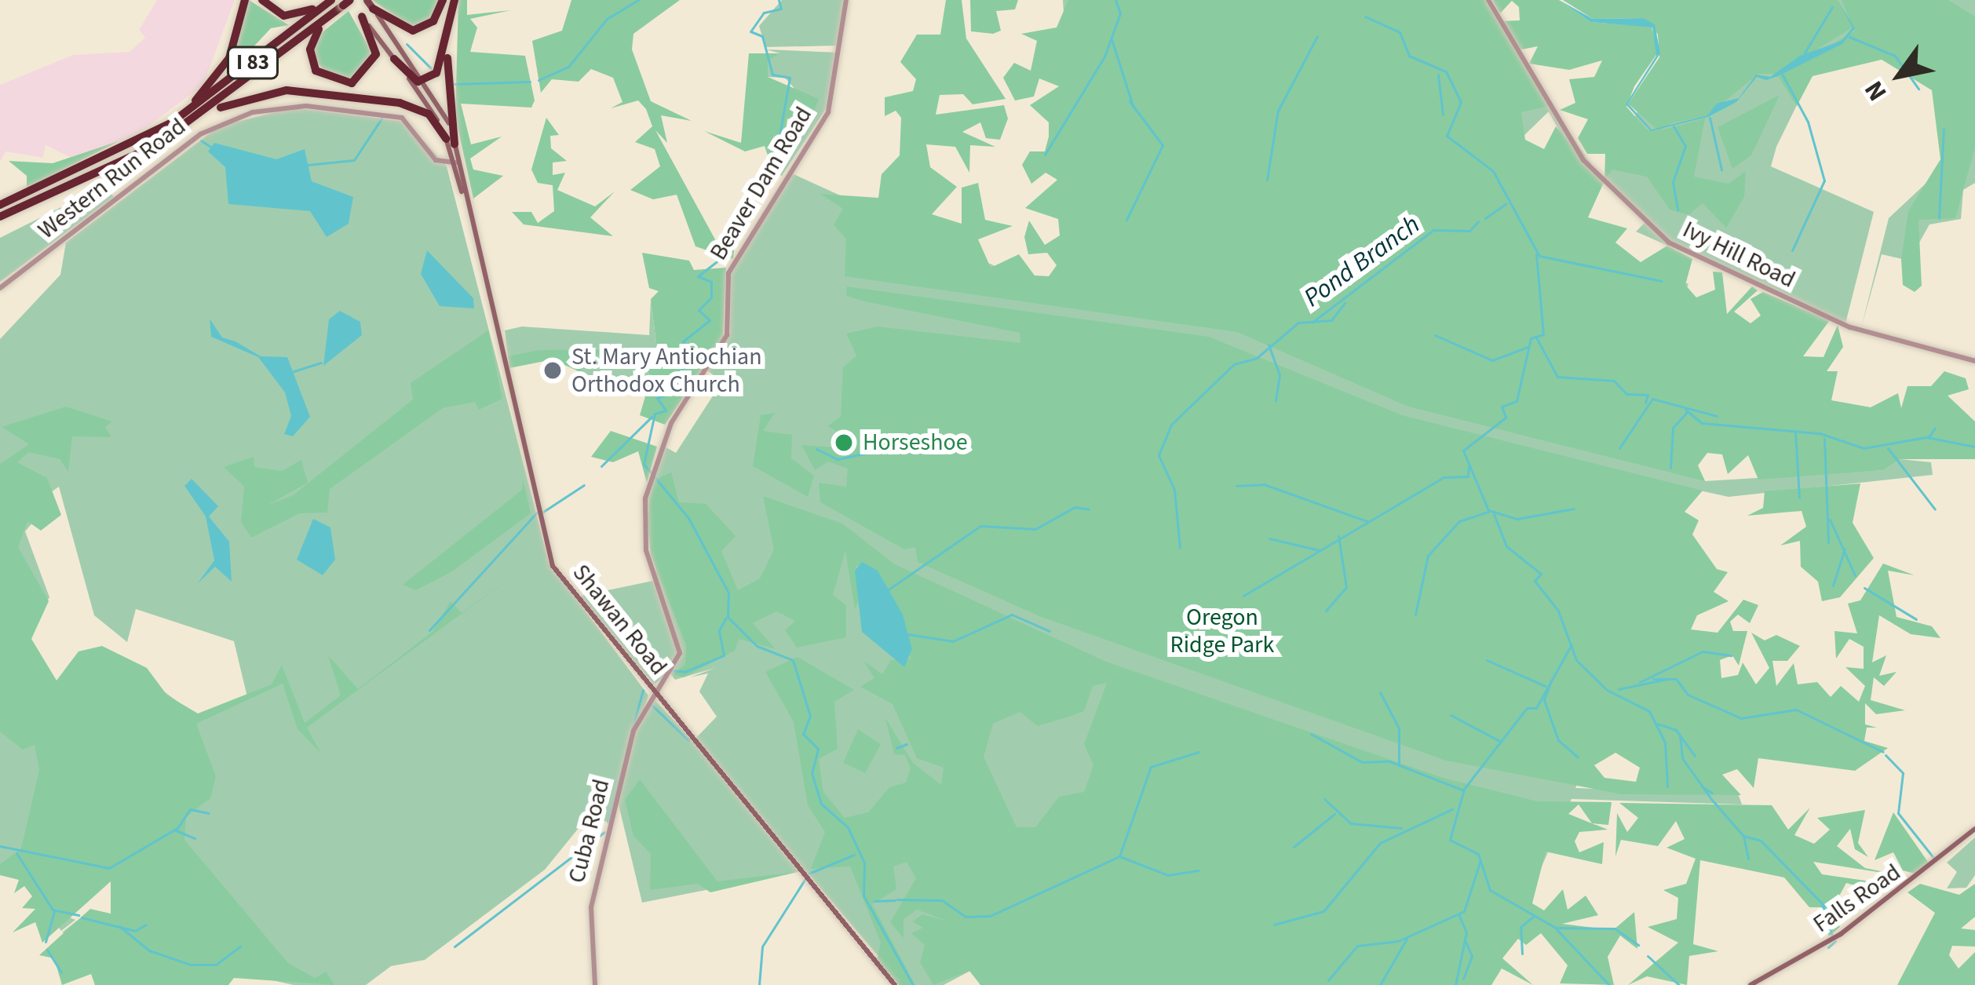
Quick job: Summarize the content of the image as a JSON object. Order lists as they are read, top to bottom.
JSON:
{
  "streets": {
    "highway": ["I 83"],
    "main road": ["Shawan Road", "Falls Road"],
    "street": [
      "Western Run Road",
      "Beaver Dam Road",
      "Ivy Hill Road",
      "Cuba Road"
    ]
  },
  "crossings": [
    ["I 83", "Shawan Road"],
    ["Western Run Road", "Shawan Road"],
    ["Beaver Dam Road", "Shawan Road"],
    ["Beaver Dam Road", "Cuba Road"],
    ["Shawan Road", "Cuba Road"]
  ],
  "water": ["Pond Branch"],
  "parks": ["Oregon Ridge Park"],
  "places": ["St. Mary Antiochian Orthodox Church", "Horseshoe"],
  "north": "bottom left"
}
